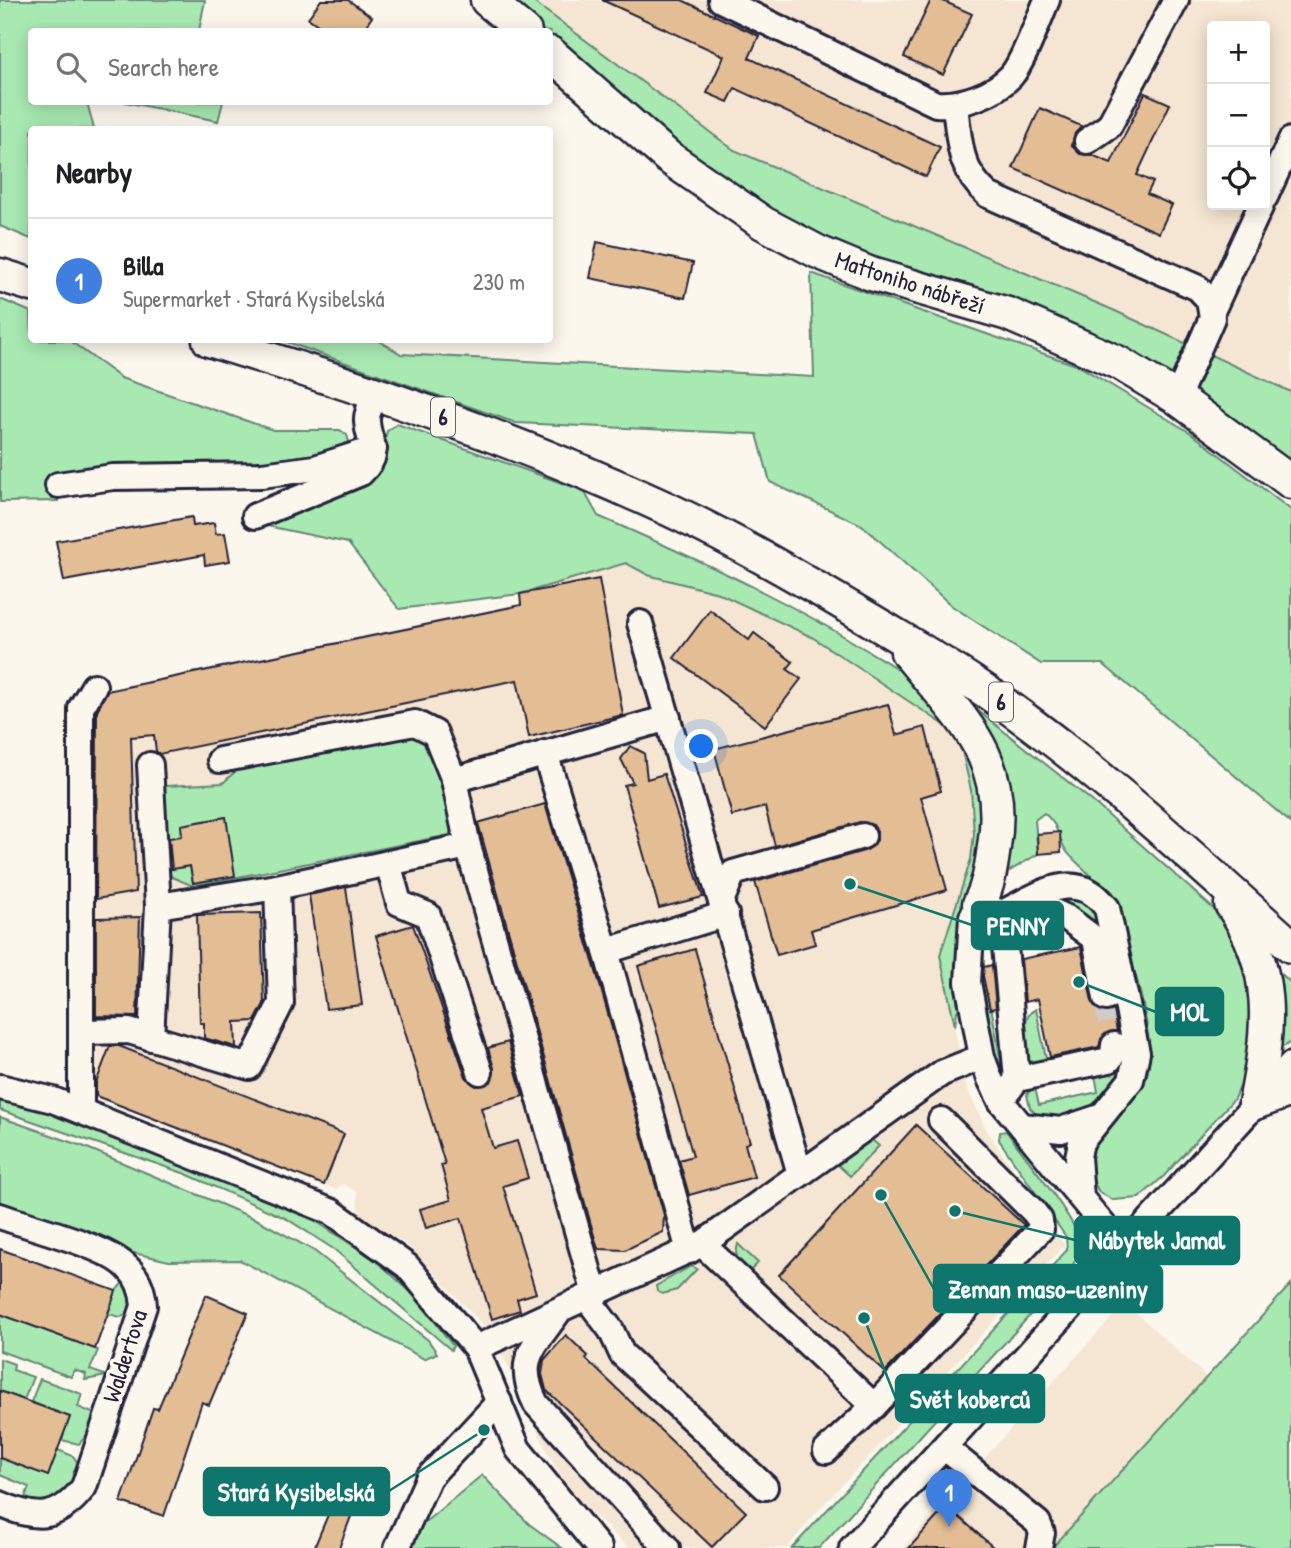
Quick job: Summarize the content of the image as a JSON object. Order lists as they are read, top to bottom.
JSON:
{
  "streets": {
    "main road": ["Mattoniho nábřeží", "6"],
    "street": ["Waldertova"]
  },
  "places": [
    "PENNY",
    "MOL",
    "Zeman maso-uzeniny",
    "Nábytek Jamal",
    "Svět koberců",
    "Stará Kysibelská"
  ],
  "page": {
    "map_buttons": ["+", "−"],
    "search": "Search here",
    "heading": "Nearby",
    "list": [
      {
        "mark": "1",
        "name": "Billa",
        "note": "Supermarket · Stará Kysibelská",
        "value": "230 m"
      }
    ],
    "pins": "1"
  }
}
